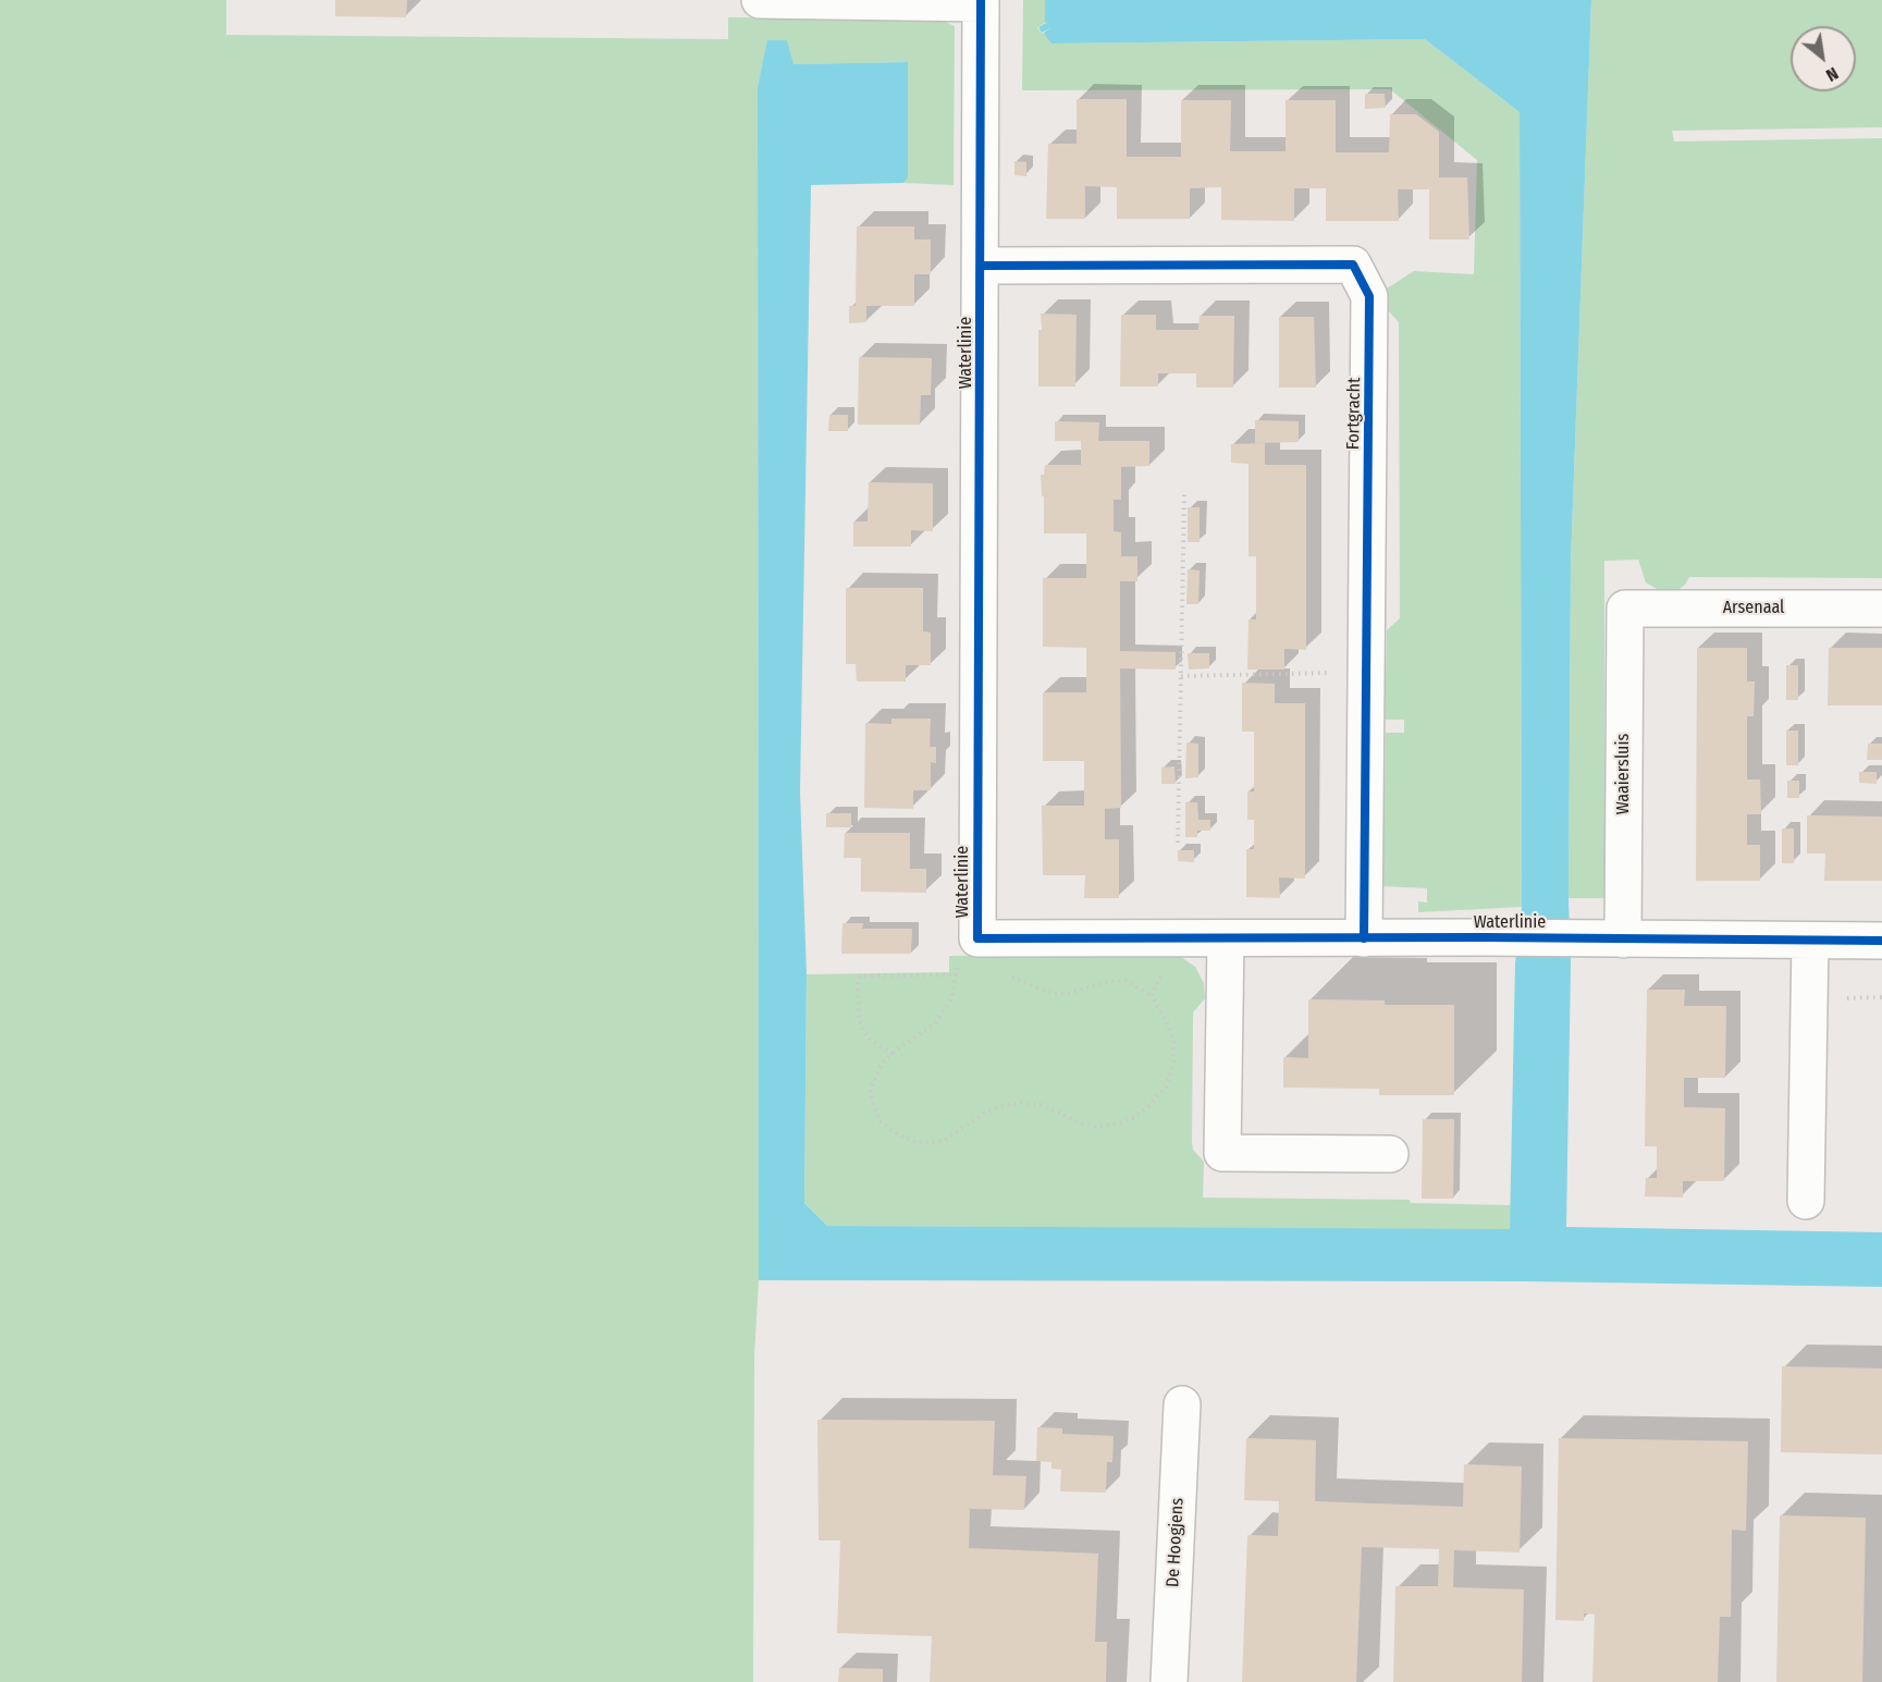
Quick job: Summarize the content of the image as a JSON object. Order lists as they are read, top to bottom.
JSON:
{
  "streets": {
    "street": [
      "Waterlinie",
      "Fortgracht",
      "Arsenaal",
      "Waaiersluis",
      "De Hoogjens"
    ]
  },
  "crossings": [
    ["Waterlinie", "Fortgracht"],
    ["Waterlinie", "Waaiersluis"],
    ["Arsenaal", "Waaiersluis"]
  ],
  "north": "bottom right"
}
